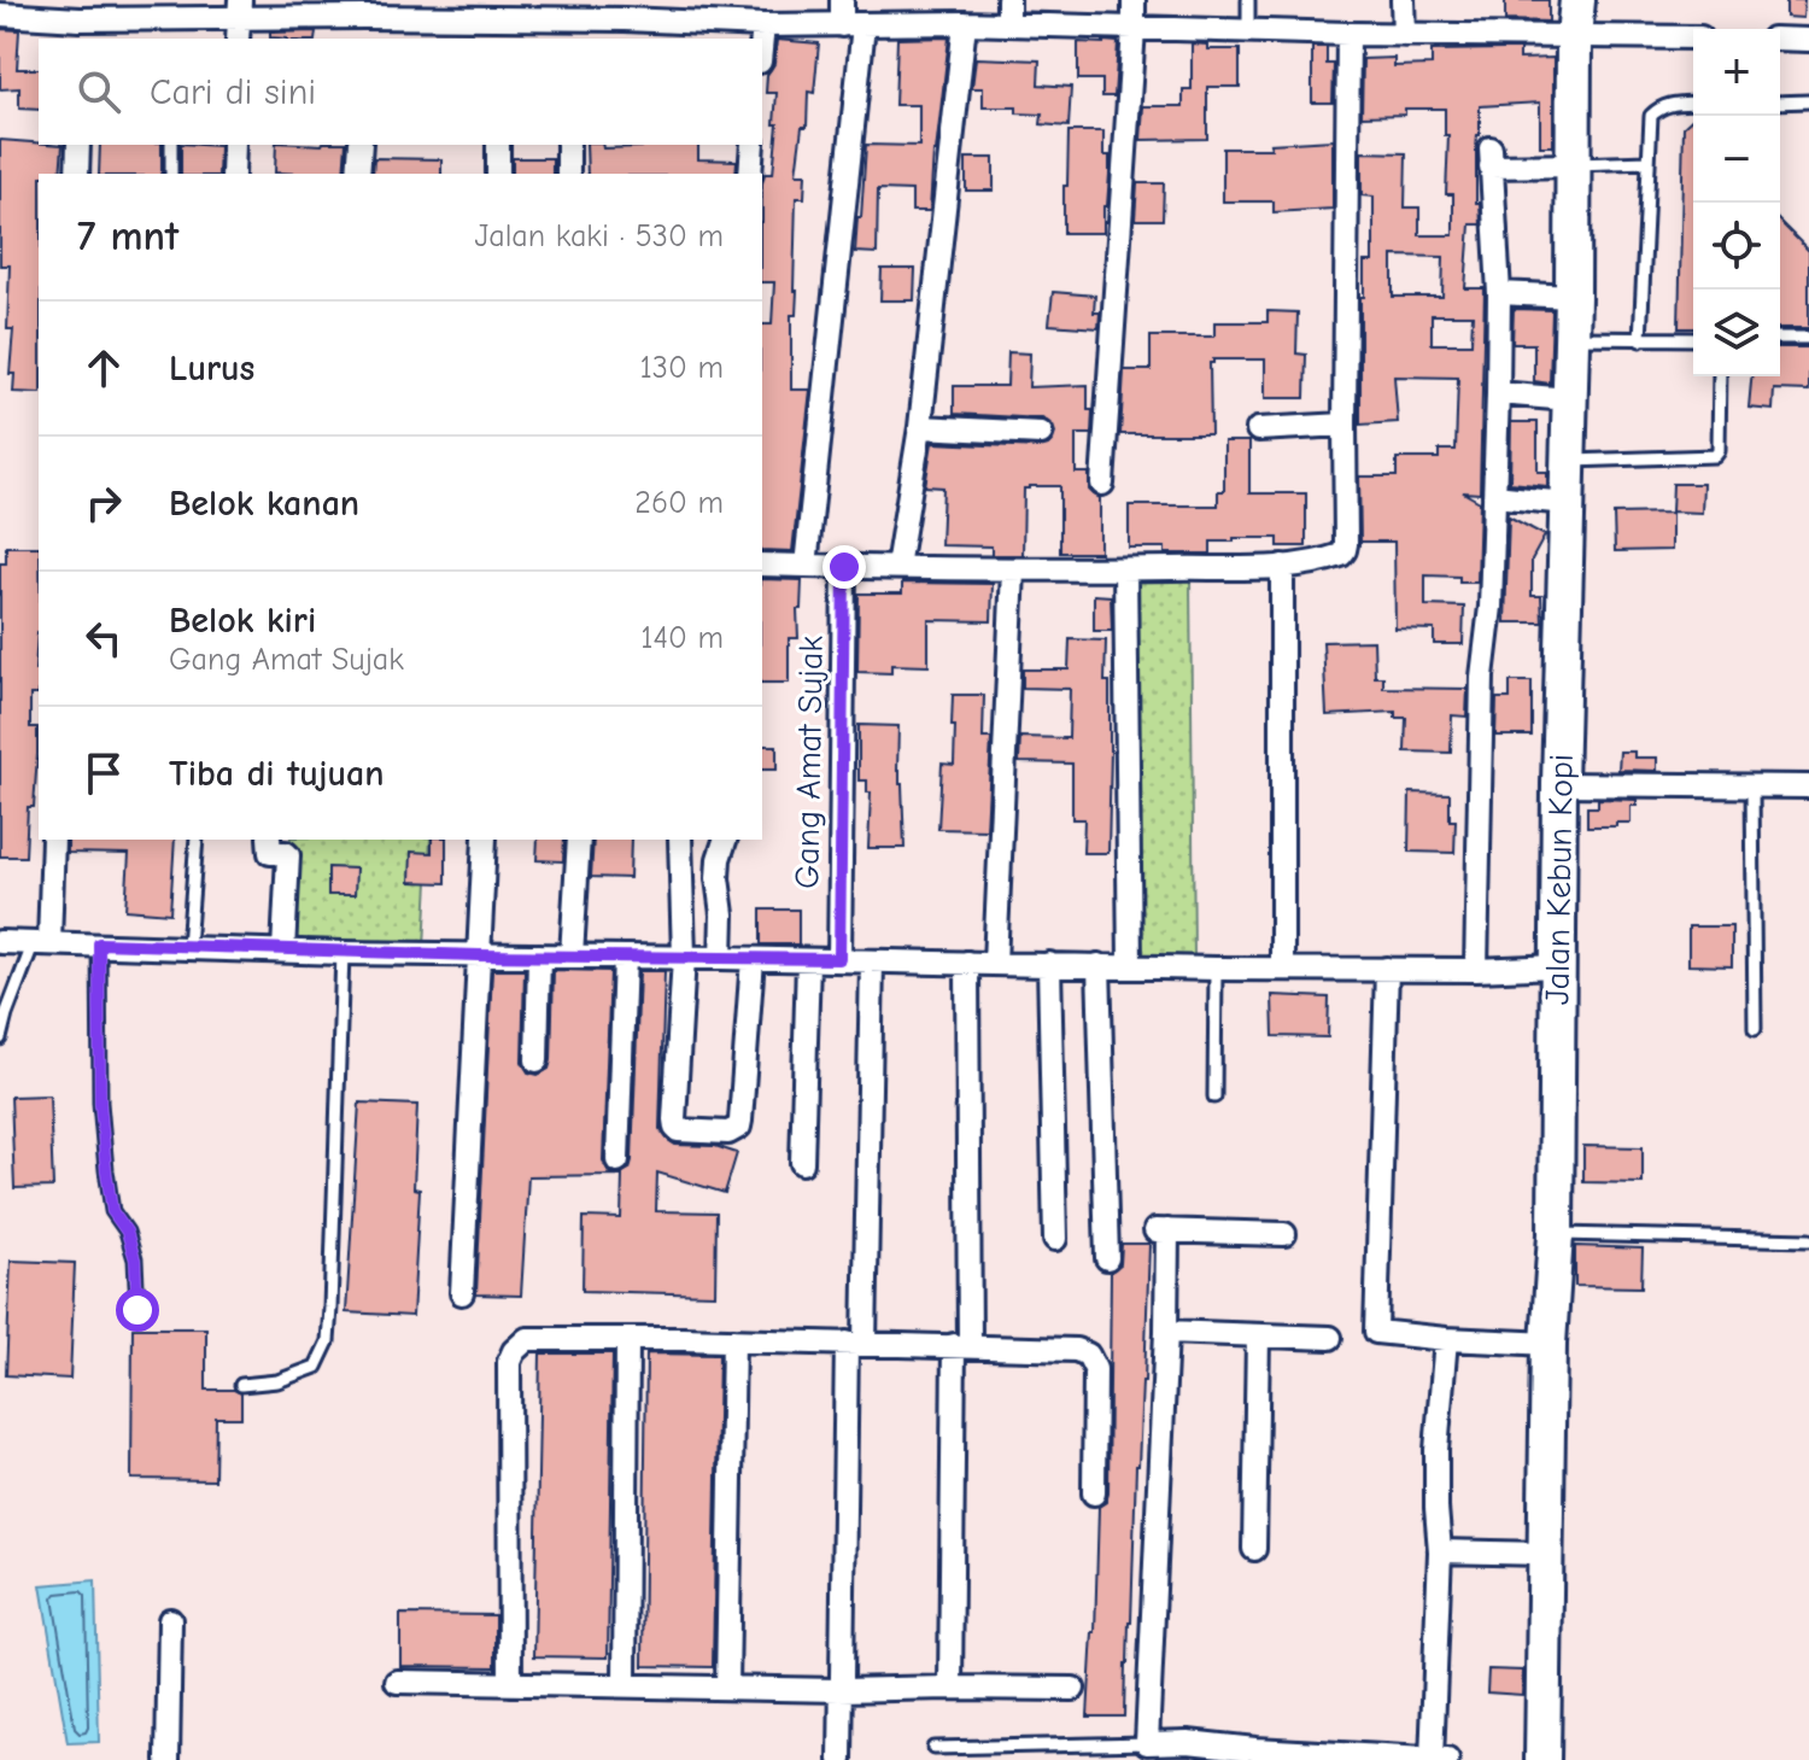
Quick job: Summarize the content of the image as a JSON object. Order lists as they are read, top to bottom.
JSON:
{
  "streets": {
    "main road": ["Jalan Kebun Kopi"],
    "street": ["Gang Amat Sujak"]
  },
  "page": {
    "map_buttons": ["+", "−"],
    "search": "Cari di sini",
    "heading": ["7 mnt", "Jalan kaki · 530 m"],
    "list": [
      ["Lurus", "130 m"],
      ["Belok kanan", "260 m"],
      ["Belok kiri", "Gang Amat Sujak", "140 m"],
      "Tiba di tujuan"
    ]
  }
}
